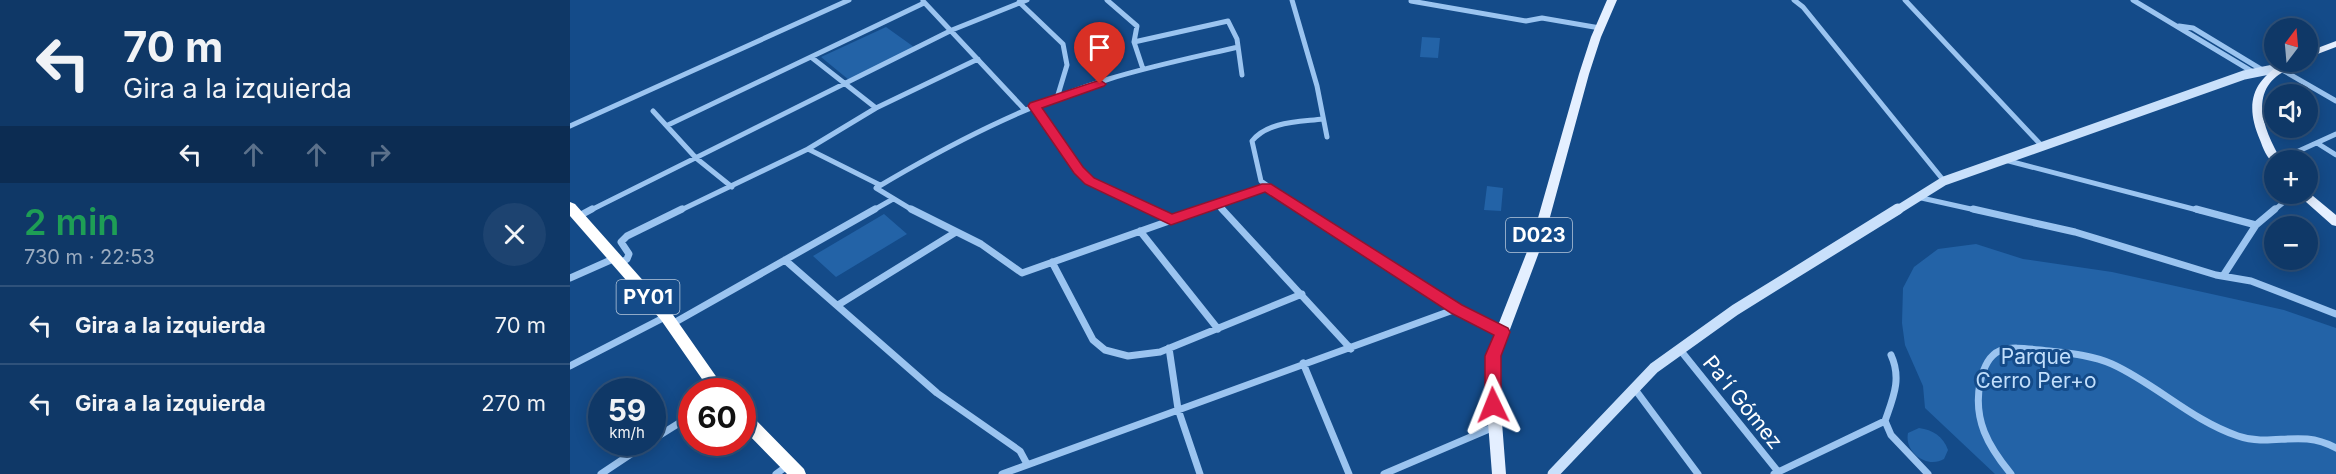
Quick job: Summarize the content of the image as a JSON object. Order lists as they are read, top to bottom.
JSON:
{
  "streets": {
    "highway": ["PY01"],
    "main road": ["D023"],
    "street": ["Pa'í Gómez"]
  },
  "parks": ["Parque Cerro Per+o"],
  "north": "top",
  "page": {
    "turn": ["70 m", "Gira a la izquierda"],
    "map_buttons": ["+", "−"],
    "heading": ["2 min", "730 m · 22:53"],
    "list": [
      {
        "name": "Gira a la izquierda",
        "value": "70 m"
      },
      {
        "name": "Gira a la izquierda",
        "value": "270 m"
      }
    ],
    "speed": "59 km/h",
    "limit": "60"
  }
}
